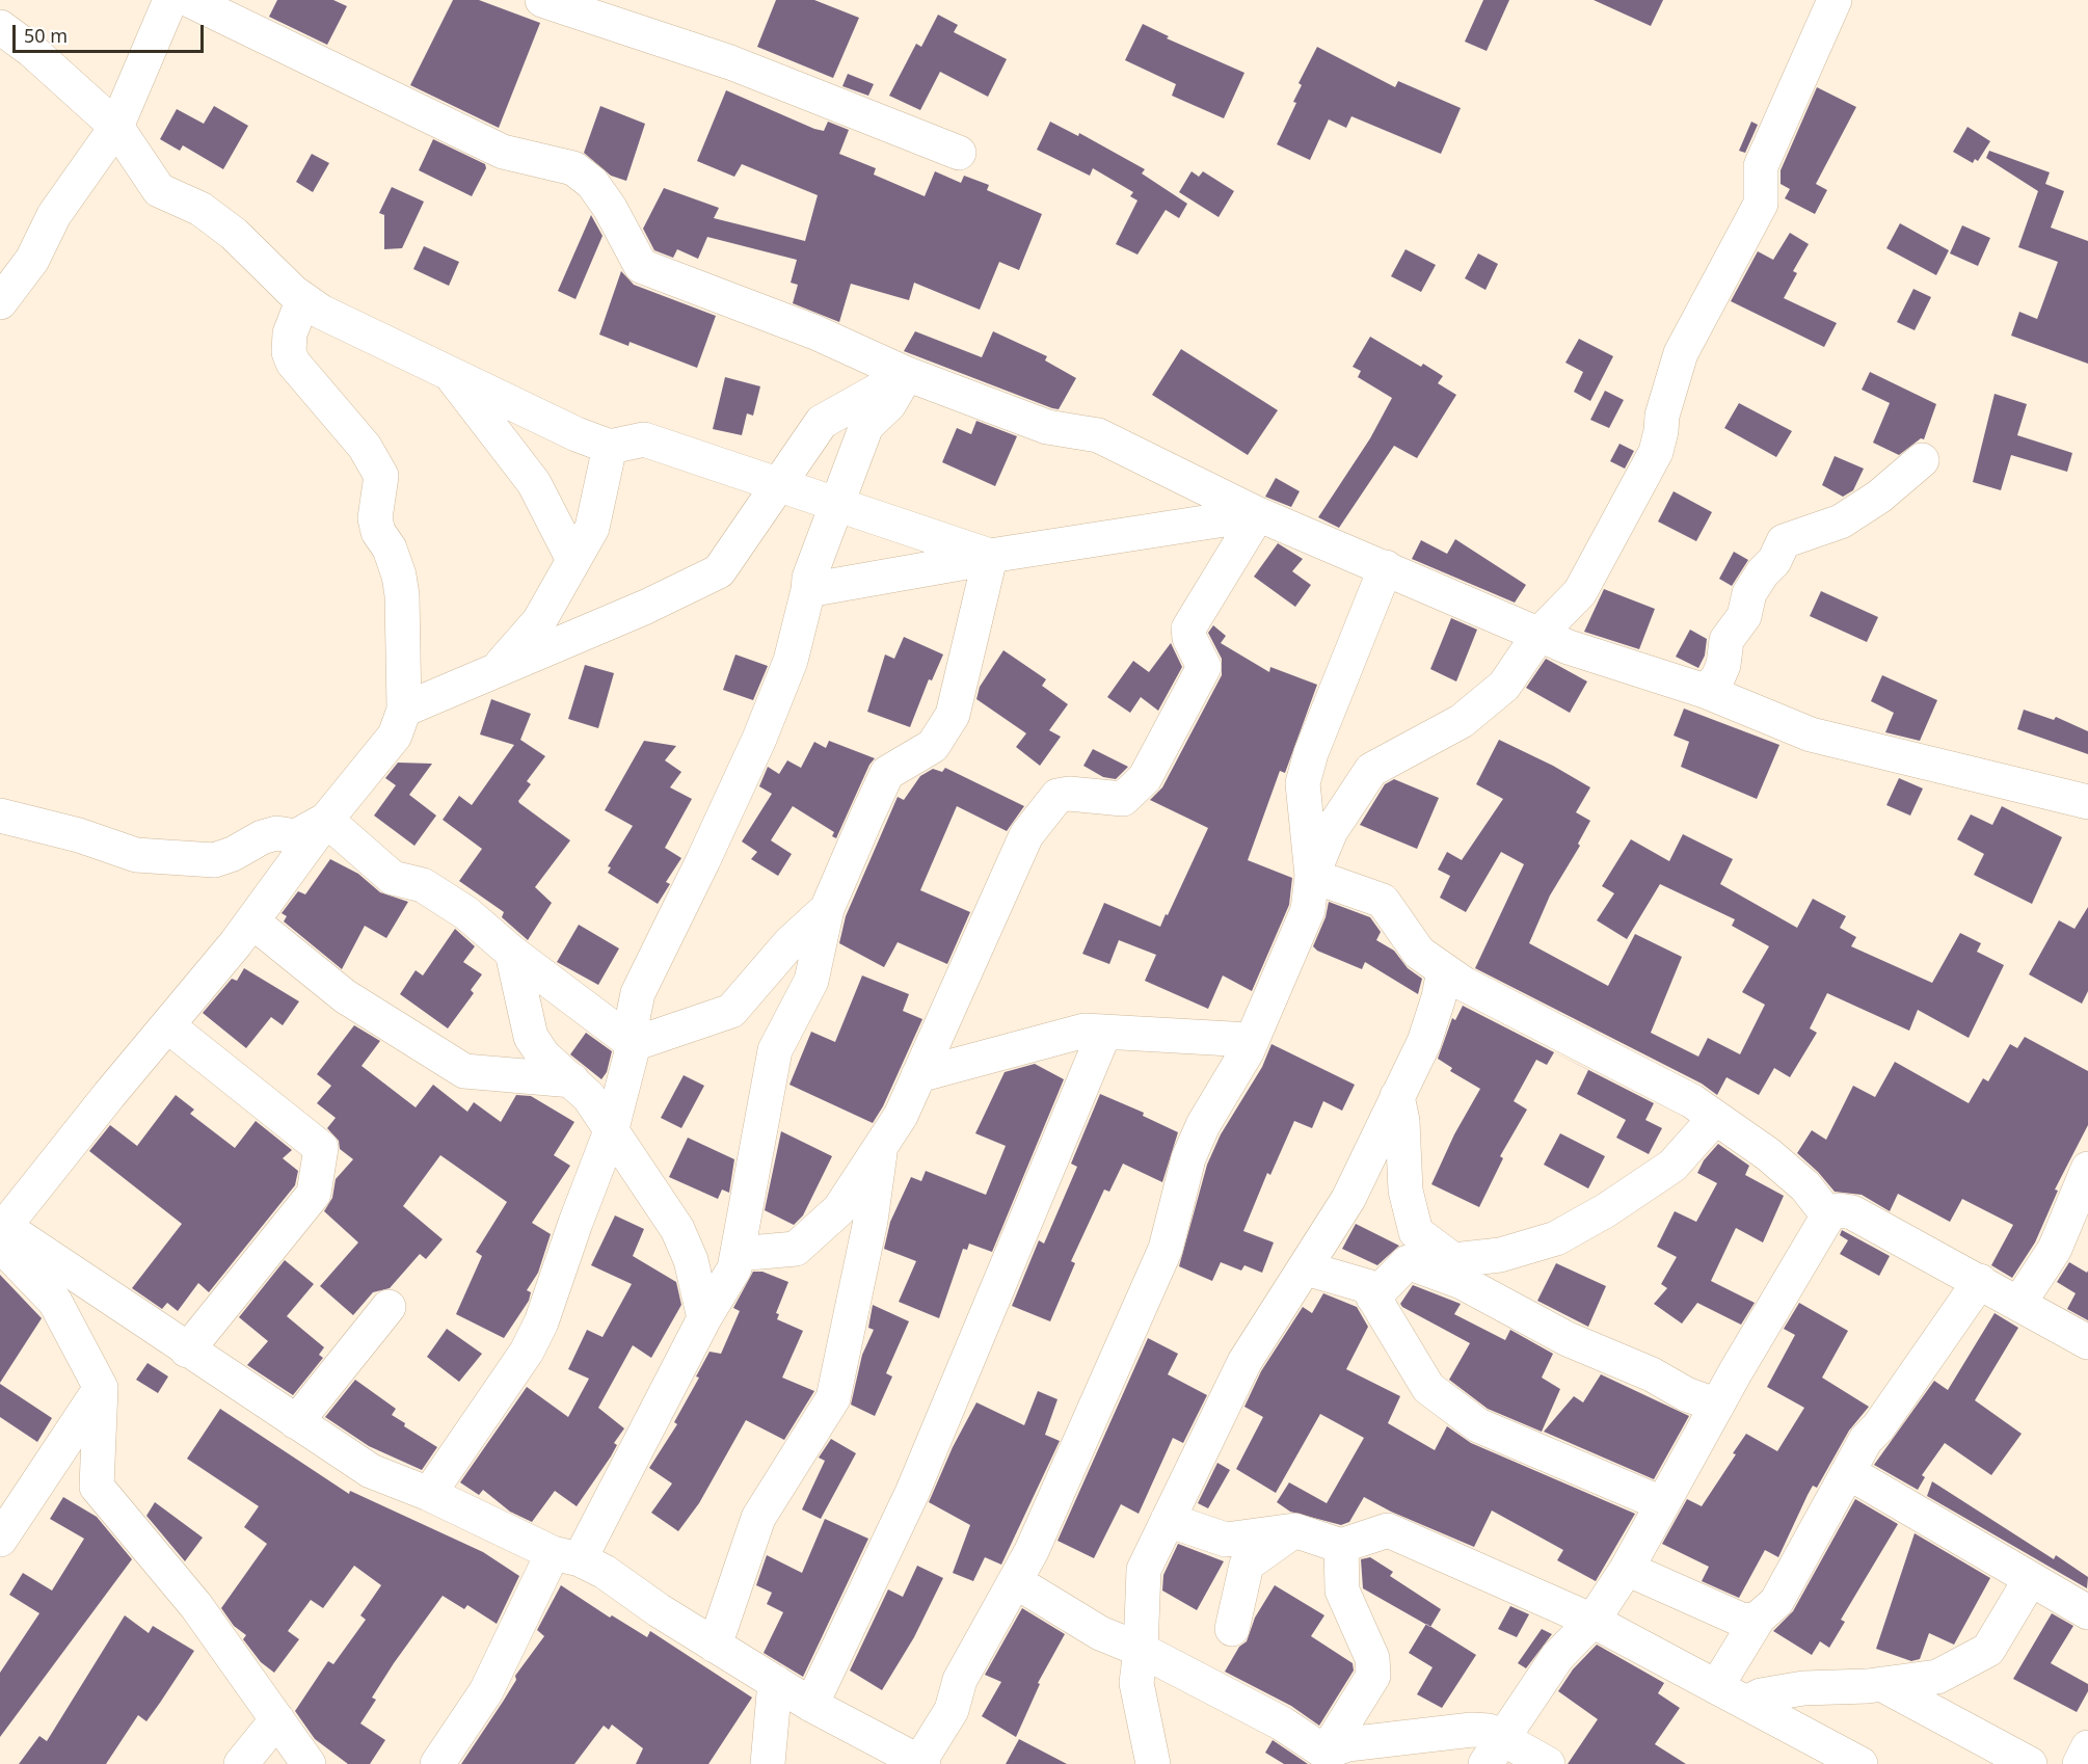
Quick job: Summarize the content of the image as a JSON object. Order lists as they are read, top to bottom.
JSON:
{
  "scale_bar": "50 m"
}
